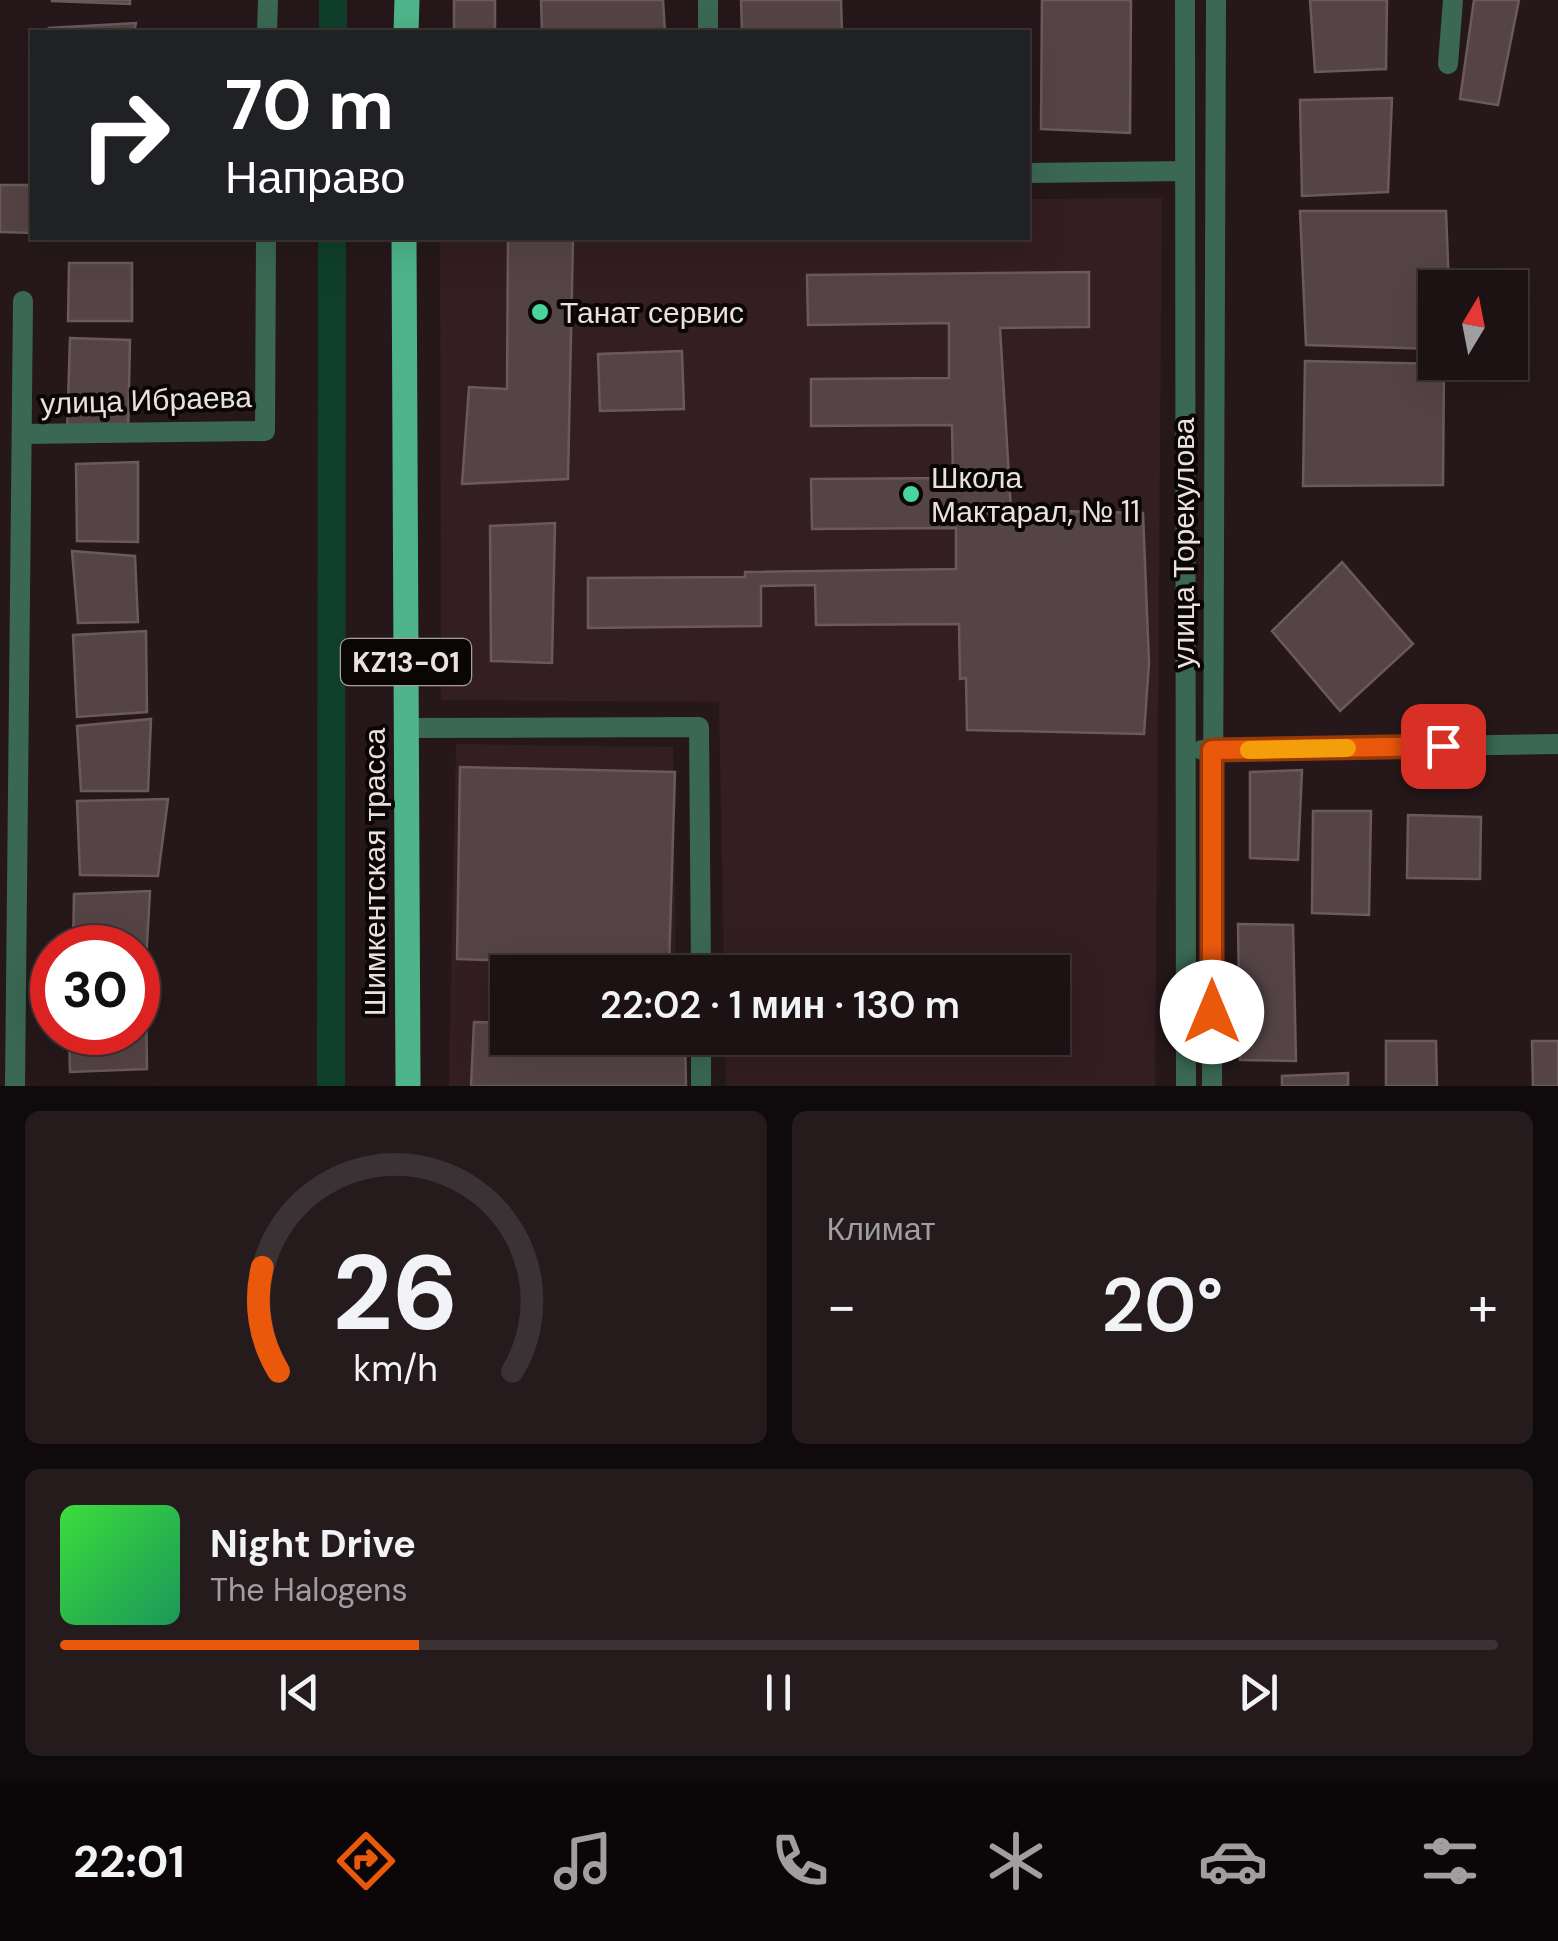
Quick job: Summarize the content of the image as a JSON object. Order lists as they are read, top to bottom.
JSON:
{
  "streets": {
    "main road": ["KZ13-01", "Шимкентская трасса"],
    "street": ["улица Ибраева", "улица Торекулова"]
  },
  "places": ["Танат сервис", "Школа Мактарал, № 11"],
  "north": "top",
  "page": {
    "turn": ["70 m", "Направо"],
    "limit": "30",
    "trip": "22:02 · 1 мин · 130 m",
    "tile": "Климат",
    "heat": ["−", "20°", "+"],
    "song": ["Night Drive", "The Halogens"],
    "tabs": "22:01",
    "gauge": ["26", "km/h"]
  }
}
